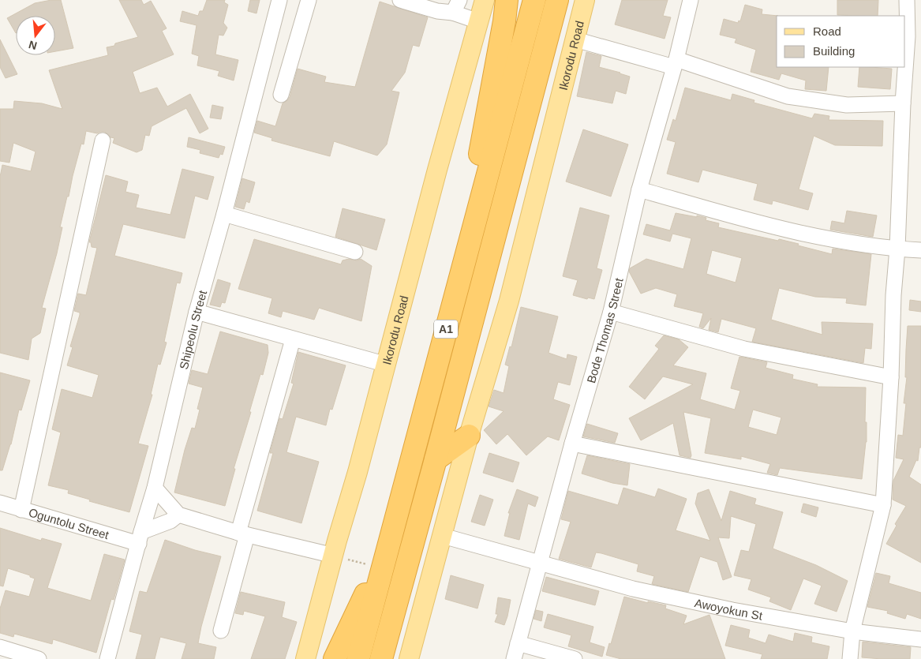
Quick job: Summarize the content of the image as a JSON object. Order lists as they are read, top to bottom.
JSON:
{
  "streets": {
    "highway": ["A1"],
    "main road": ["Ikorodu Road"],
    "street": [
      "Shipeolu Street",
      "Bode Thomas Street",
      "Oguntolu Street",
      "Awoyokun St"
    ]
  },
  "crossings": [
    ["Ikorodu Road", "Awoyokun St"],
    ["Shipeolu Street", "Oguntolu Street"],
    ["Bode Thomas Street", "Awoyokun St"]
  ],
  "legend": ["Road", "Building"],
  "north": "bottom"
}
